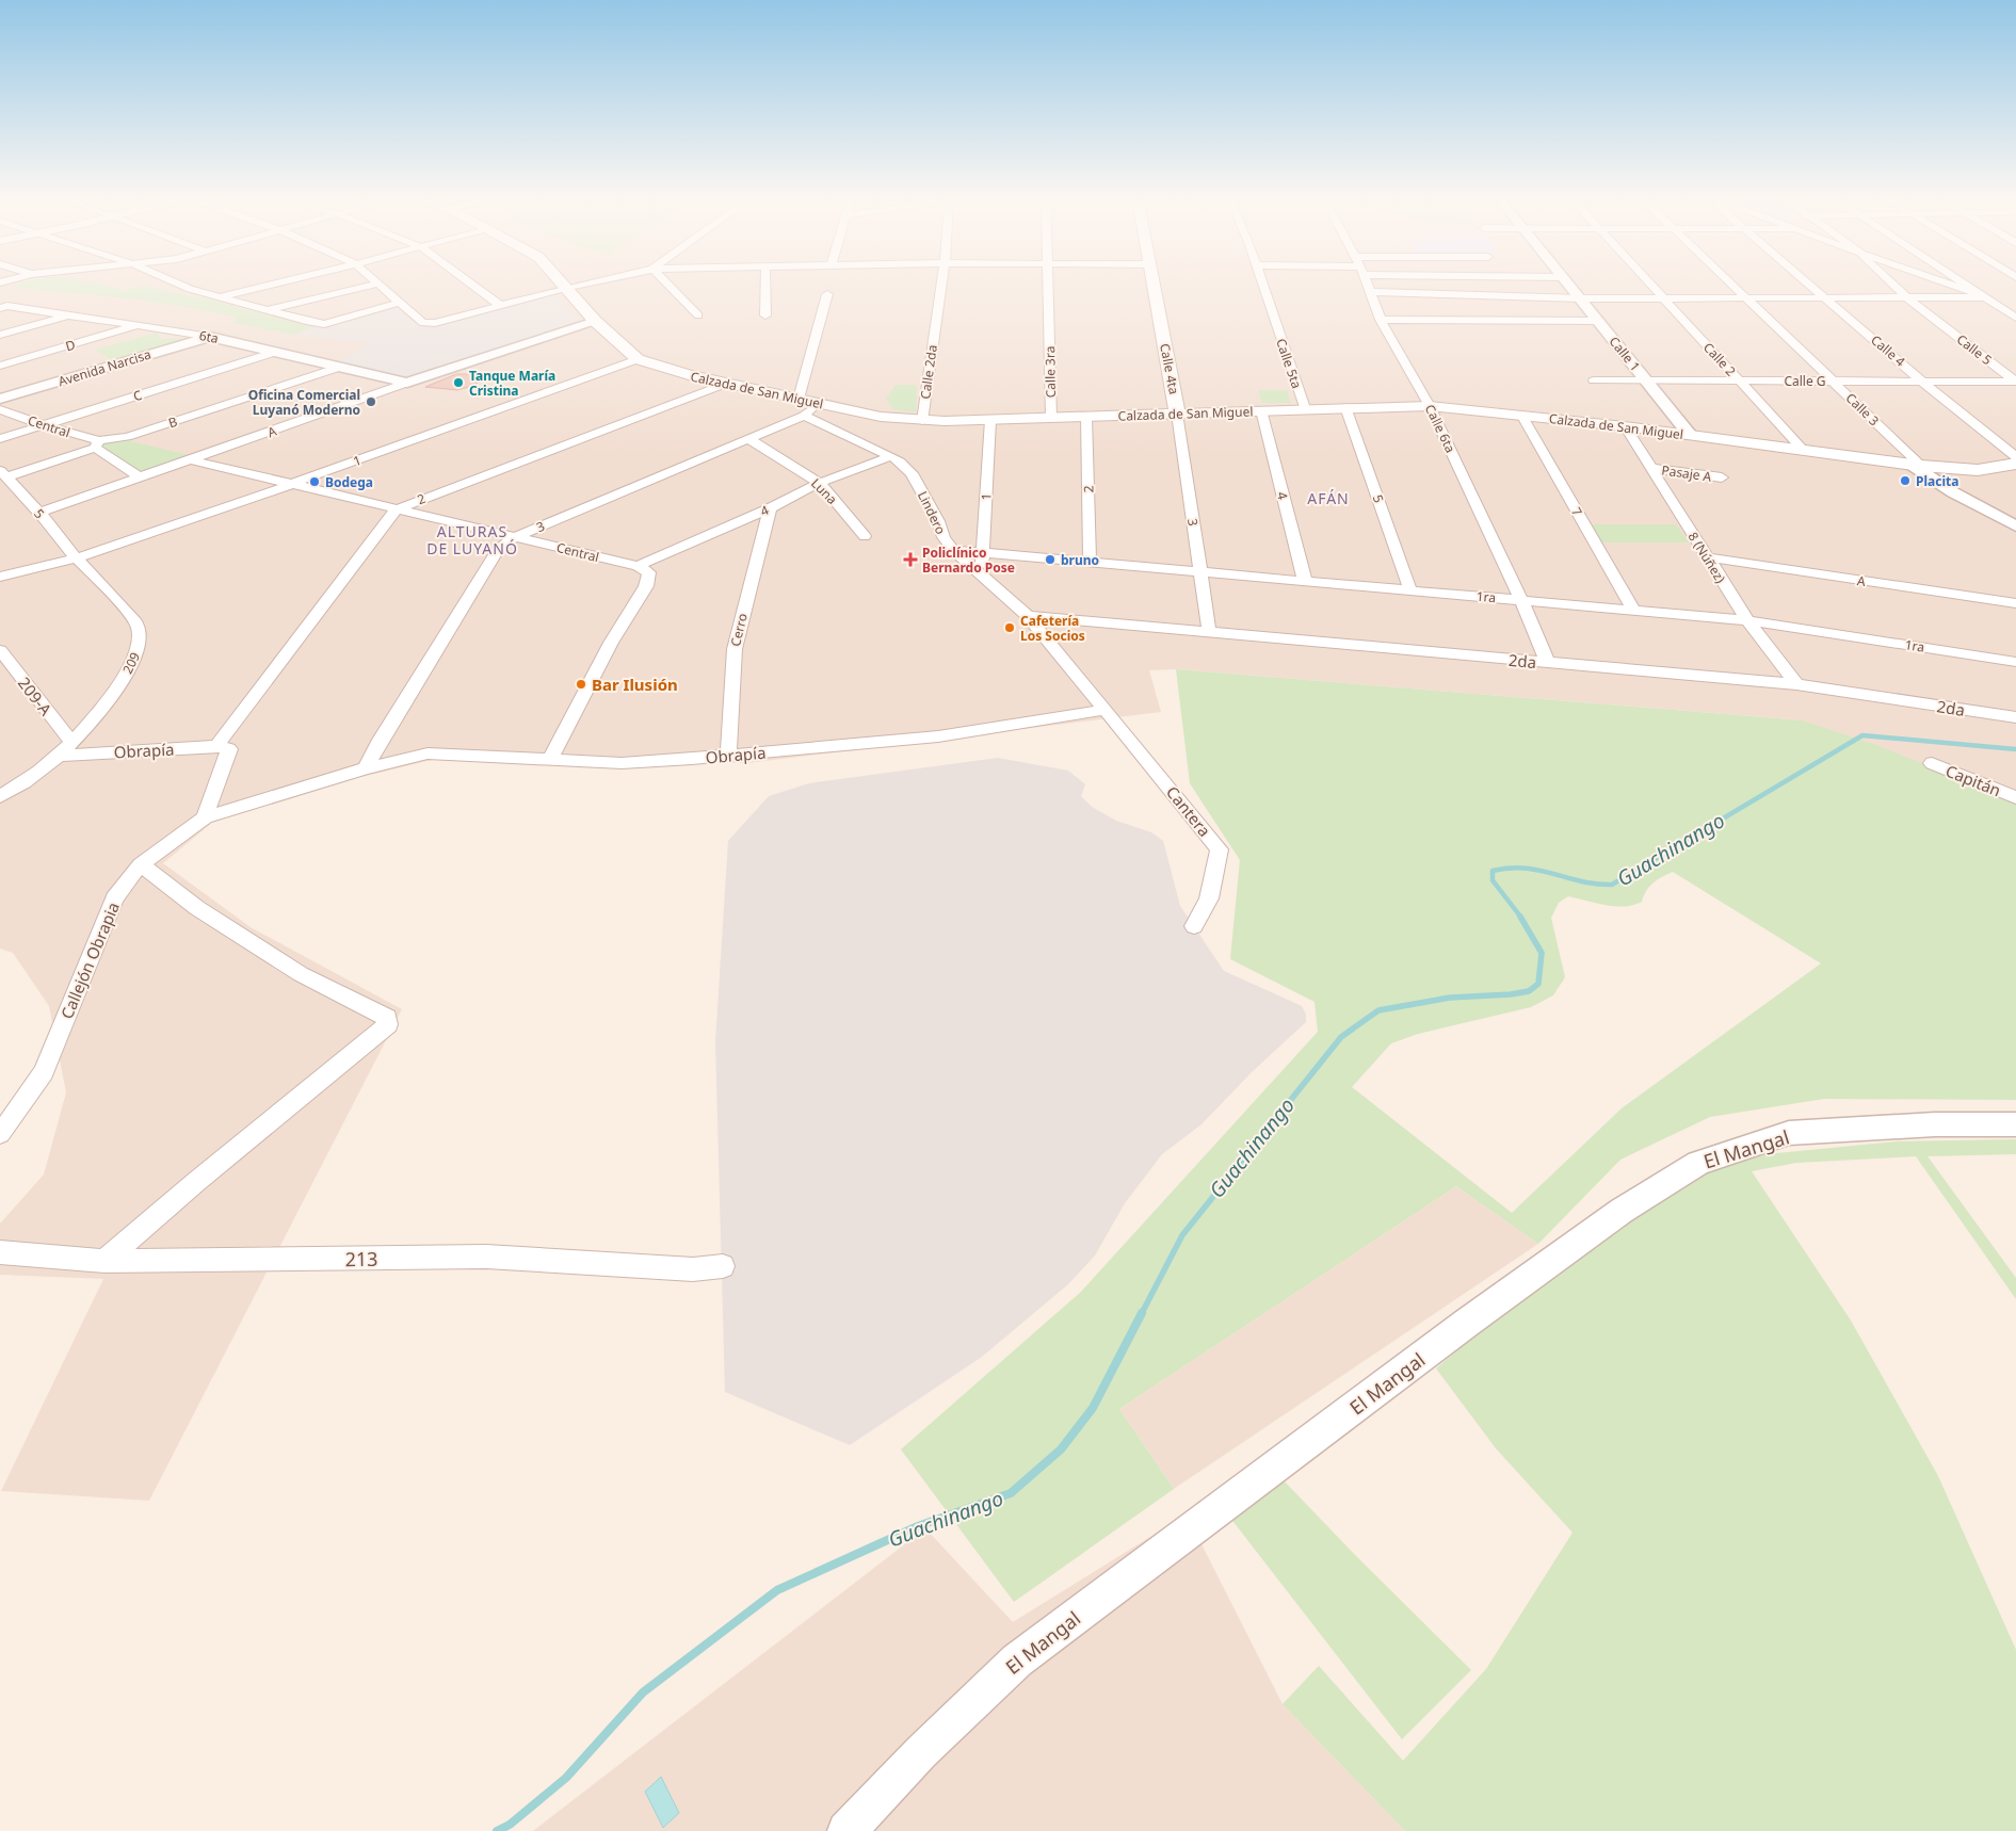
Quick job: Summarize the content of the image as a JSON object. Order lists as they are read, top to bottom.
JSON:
{
  "streets": {
    "main road": ["Calle 4ta", "Calzada de San Miguel"],
    "street": [
      "6ta",
      "D",
      "Calle 5",
      "Calle 4",
      "Calle 1",
      "Calle 2",
      "Calle 5ta",
      "Avenida Narcisa",
      "Calle 2da",
      "Calle 3ra",
      "Calle G",
      "C",
      "Calle 3",
      "B",
      "Central",
      "Calle 6ta",
      "A",
      "1",
      "Pasaje A",
      "2",
      "Luna",
      "4",
      "5",
      "7",
      "Lindero",
      "3",
      "8 (Núñez)",
      "1ra",
      "Cerro",
      "2da",
      "209",
      "209-A",
      "Obrapía",
      "Capitán",
      "Cantera",
      "Callejón Obrapia",
      "El Mangal",
      "213"
    ]
  },
  "crossings": [
    ["6ta", "D"],
    ["6ta", "Avenida Narcisa"],
    ["6ta", "C"],
    ["6ta", "B"],
    ["6ta", "A"],
    ["Calle 5", "Calle G"],
    ["Calle 4", "Calle G"],
    ["Calle 1", "Calle G"],
    ["Calle 1", "Calzada de San Miguel"],
    ["Calle 2", "Calle G"],
    ["Calle 2", "Calzada de San Miguel"],
    ["Calle 5ta", "Calzada de San Miguel"],
    ["Calle 4ta", "Calzada de San Miguel"],
    ["Calle 4ta", "3"],
    ["Calle 2da", "Calzada de San Miguel"],
    ["Calle 3ra", "Calzada de San Miguel"],
    ["Calle G", "Calle 3"],
    ["Calzada de San Miguel", "Calle 3"],
    ["Calzada de San Miguel", "Calle 6ta"],
    ["Calzada de San Miguel", "A"],
    ["Calzada de San Miguel", "1"],
    ["Calzada de San Miguel", "2"],
    ["Calzada de San Miguel", "4"],
    ["Calzada de San Miguel", "5"],
    ["Calzada de San Miguel", "7"],
    ["Calzada de San Miguel", "3"],
    ["Calzada de San Miguel", "8 (Núñez)"],
    ["C", "Central"],
    ["B", "Central"],
    ["B", "5"],
    ["Central", "A"],
    ["Central", "1"],
    ["Central", "2"],
    ["Central", "4"],
    ["Central", "3"],
    ["Calle 6ta", "1ra"],
    ["Calle 6ta", "2da"],
    ["A", "5"],
    ["A", "8 (Núñez)"],
    ["1", "5"],
    ["1", "Lindero"],
    ["1", "1ra"],
    ["1", "209"],
    ["Pasaje A", "8 (Núñez)"],
    ["2", "1ra"],
    ["2", "Obrapía"],
    ["2", "Callejón Obrapia"],
    ["Luna", "4"],
    ["Luna", "3"],
    ["4", "Lindero"],
    ["4", "1ra"],
    ["4", "Cerro"],
    ["5", "1ra"],
    ["5", "209"],
    ["7", "1ra"],
    ["Lindero", "3"],
    ["Lindero", "1ra"],
    ["Lindero", "2da"],
    ["Lindero", "Obrapía"],
    ["Lindero", "Cantera"],
    ["3", "1ra"],
    ["3", "2da"],
    ["3", "Obrapía"],
    ["3", "Callejón Obrapia"],
    ["8 (Núñez)", "1ra"],
    ["8 (Núñez)", "2da"],
    ["Cerro", "Obrapía"],
    ["209", "209-A"],
    ["209", "Obrapía"],
    ["Obrapía", "Cantera"],
    ["Obrapía", "Callejón Obrapia"]
  ],
  "districts": ["AFÁN", "ALTURAS DE LUYANÓ"],
  "water": ["Guachinango"],
  "places": {
    "other": [
      "Tanque María Cristina",
      "Oficina Comercial Luyanó Moderno",
      "Placita",
      "Bodega",
      "bruno",
      "Cafetería Los Socios",
      "Bar Ilusión"
    ],
    "health": ["Policlínico Bernardo Pose"]
  }
}
